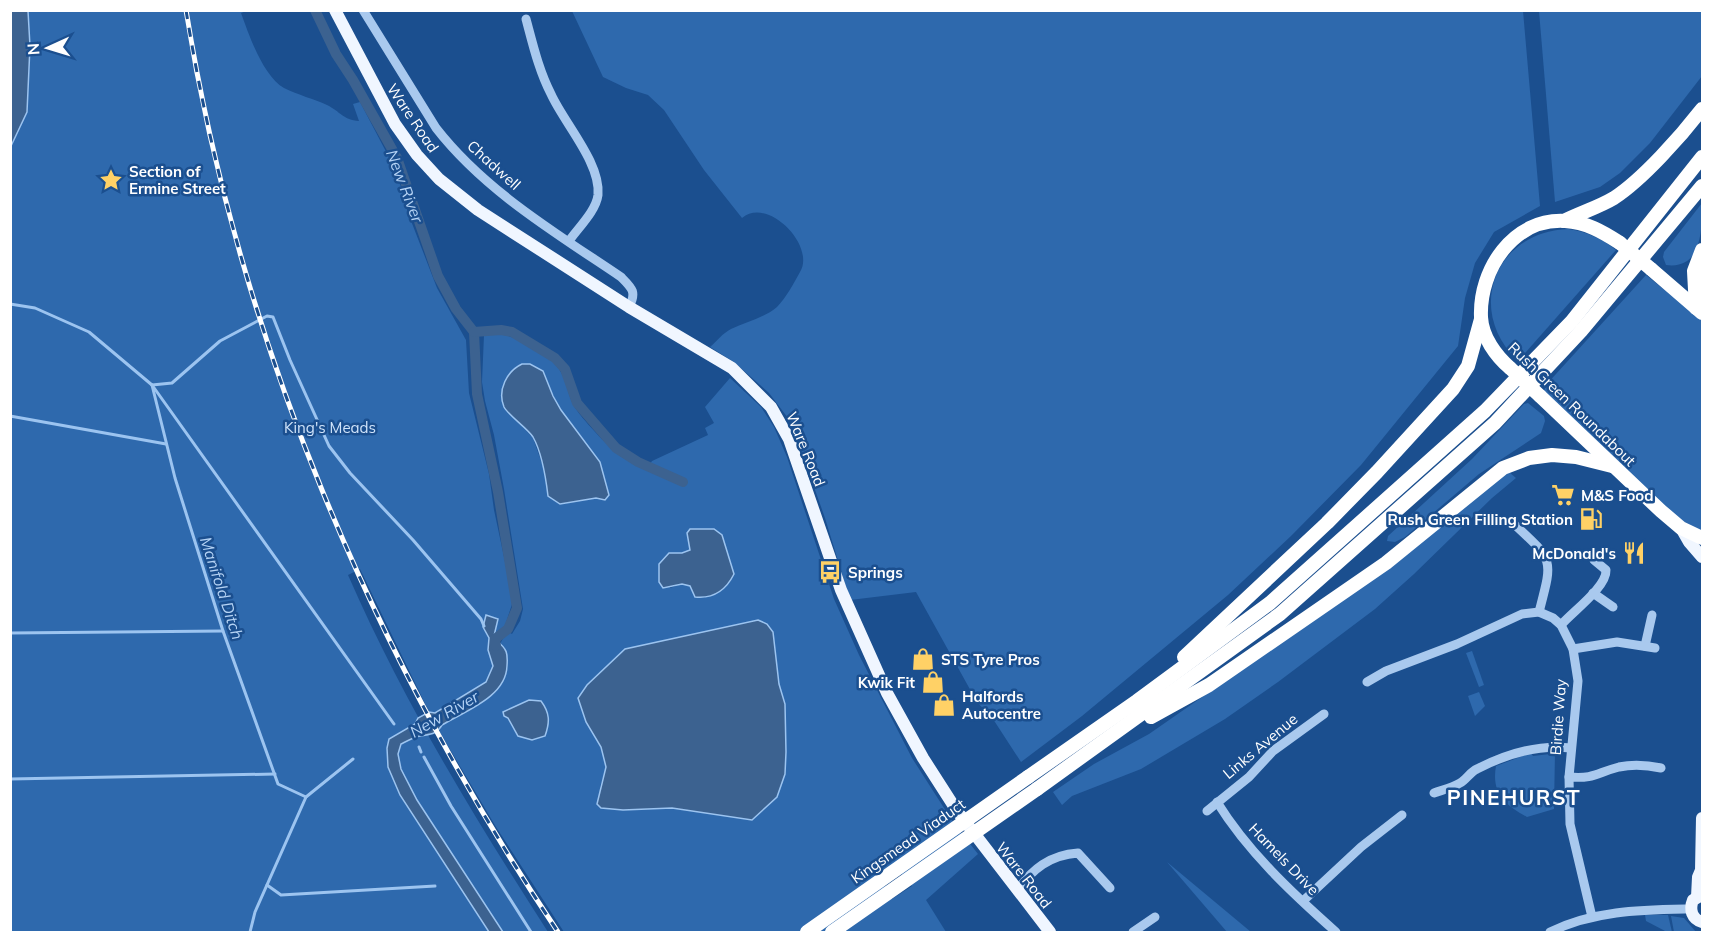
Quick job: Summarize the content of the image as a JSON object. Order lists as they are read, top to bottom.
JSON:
{
  "streets": {
    "highway": ["Rush Green Roundabout", "Kingsmead Viaduct"],
    "main road": ["Ware Road"],
    "street": [
      "Chadwell",
      "Birdie Way",
      "Links Avenue",
      "Hamels Drive"
    ]
  },
  "crossings": [
    ["Ware Road", "Chadwell"],
    ["Links Avenue", "Hamels Drive"]
  ],
  "districts": ["PINEHURST"],
  "water": ["New River", "Manifold Ditch"],
  "parks": ["King's Meads"],
  "places": {
    "place": ["Section of Ermine Street"],
    "supermarket": ["M&S Food"],
    "fuel station": ["Rush Green Filling Station"],
    "restaurant": ["McDonald's"],
    "bus stop": ["Springs"],
    "shop": ["STS Tyre Pros", "Kwik Fit", "Halfords Autocentre"]
  },
  "north": "left"
}
